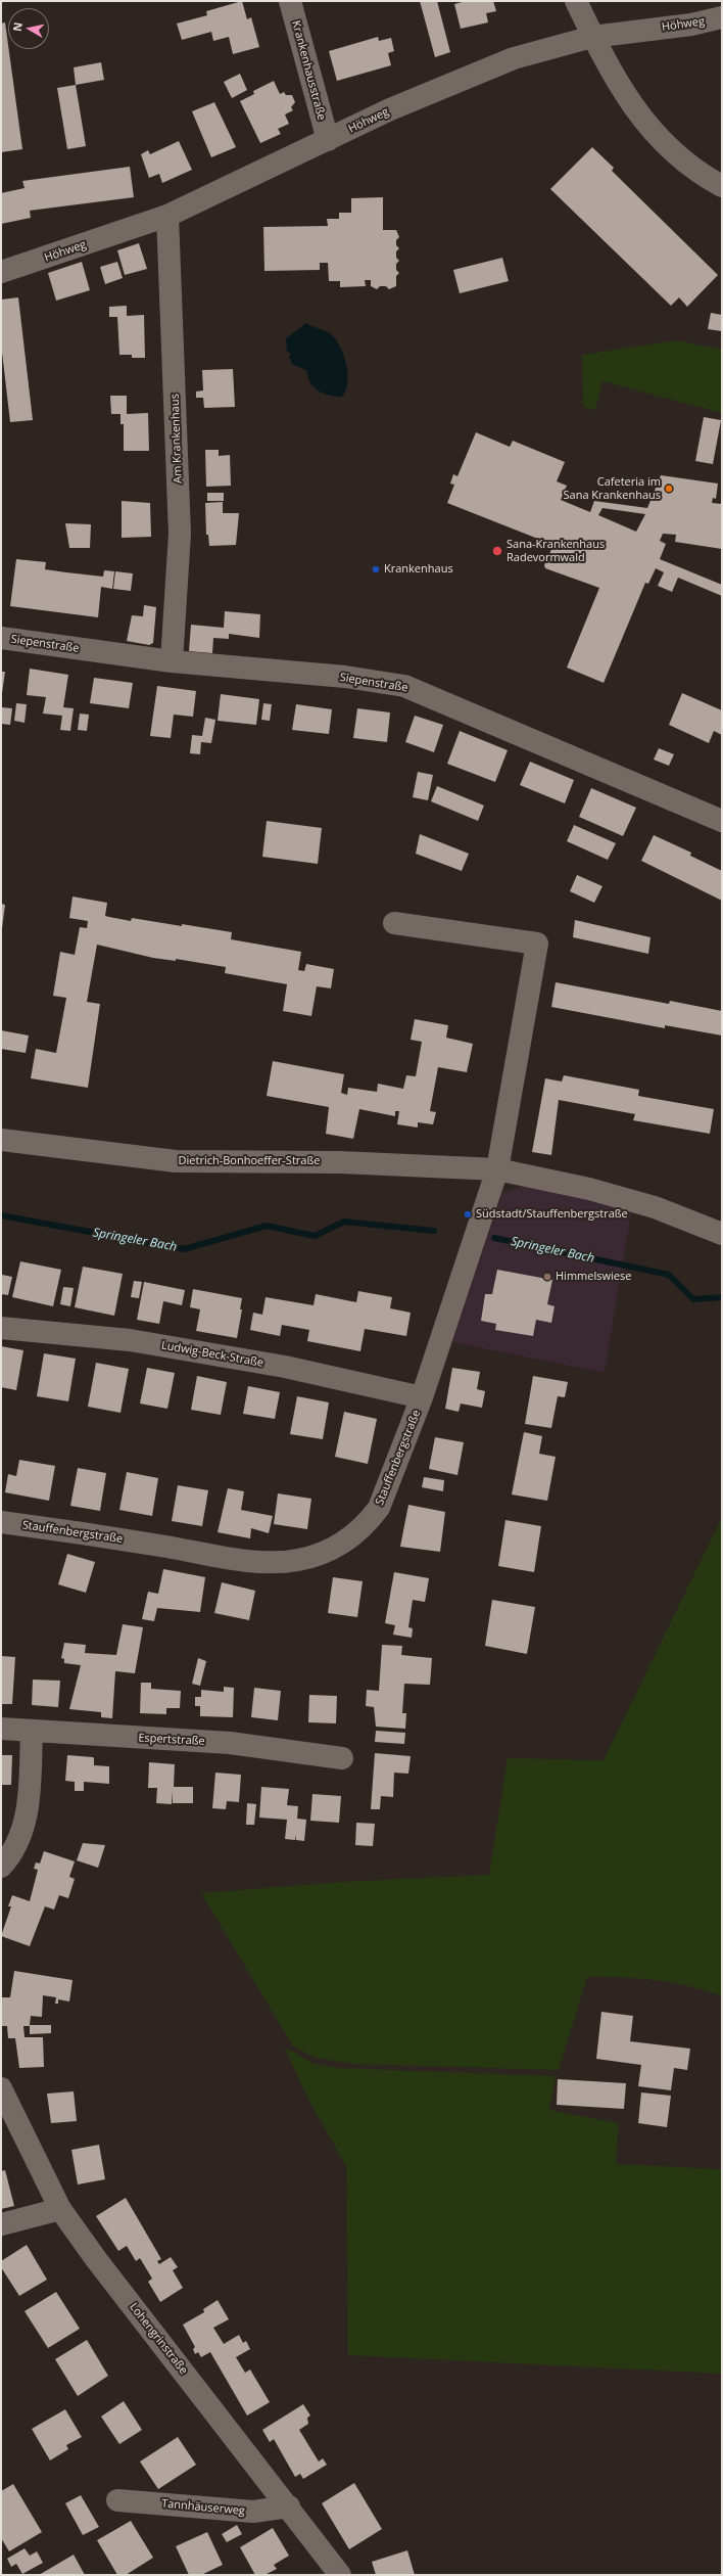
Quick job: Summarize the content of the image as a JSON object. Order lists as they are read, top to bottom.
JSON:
{
  "streets": {
    "street": [
      "Höhweg",
      "Krankenhausstraße",
      "Am Krankenhaus",
      "Siepenstraße",
      "Dietrich-Bonhoeffer-Straße",
      "Ludwig-Beck-Straße",
      "Stauffenbergstraße",
      "Espertstraße",
      "Lohengrinstraße",
      "Tannhäuserweg"
    ]
  },
  "crossings": [
    ["Höhweg", "Krankenhausstraße"],
    ["Höhweg", "Am Krankenhaus"],
    ["Am Krankenhaus", "Siepenstraße"],
    ["Dietrich-Bonhoeffer-Straße", "Stauffenbergstraße"],
    ["Ludwig-Beck-Straße", "Stauffenbergstraße"],
    ["Lohengrinstraße", "Tannhäuserweg"]
  ],
  "water": ["Springeler Bach"],
  "places": [
    "Cafeteria im Sana Krankenhaus",
    "Sana-Krankenhaus Radevormwald",
    "Krankenhaus",
    "Südstadt/Stauffenbergstraße",
    "Himmelswiese"
  ],
  "north": "left"
}
